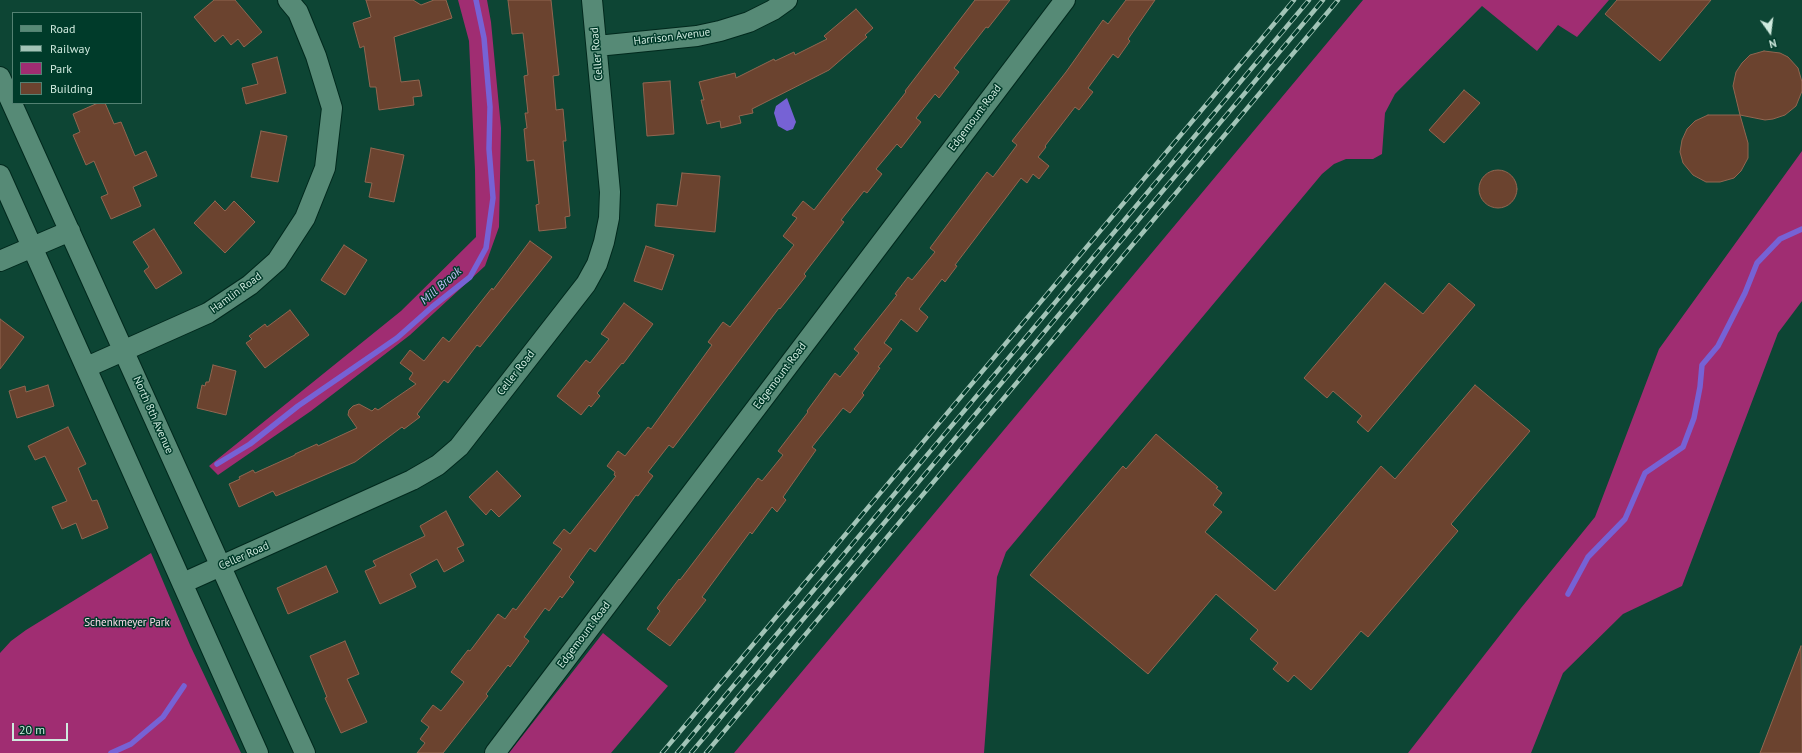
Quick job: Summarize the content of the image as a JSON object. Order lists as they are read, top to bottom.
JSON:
{
  "streets": {
    "street": [
      "Harrison Avenue",
      "Celler Road",
      "Edgemount Road",
      "Hamlin Road",
      "North 8th Avenue"
    ]
  },
  "crossings": [
    ["Harrison Avenue", "Celler Road"],
    ["Celler Road", "North 8th Avenue"],
    ["Hamlin Road", "North 8th Avenue"]
  ],
  "water": ["Mill Brook"],
  "parks": ["Schenkmeyer Park"],
  "legend": [
    "Road",
    "Railway",
    "Park",
    "Building"
  ],
  "scale_bar": "20 m",
  "north": "bottom"
}
